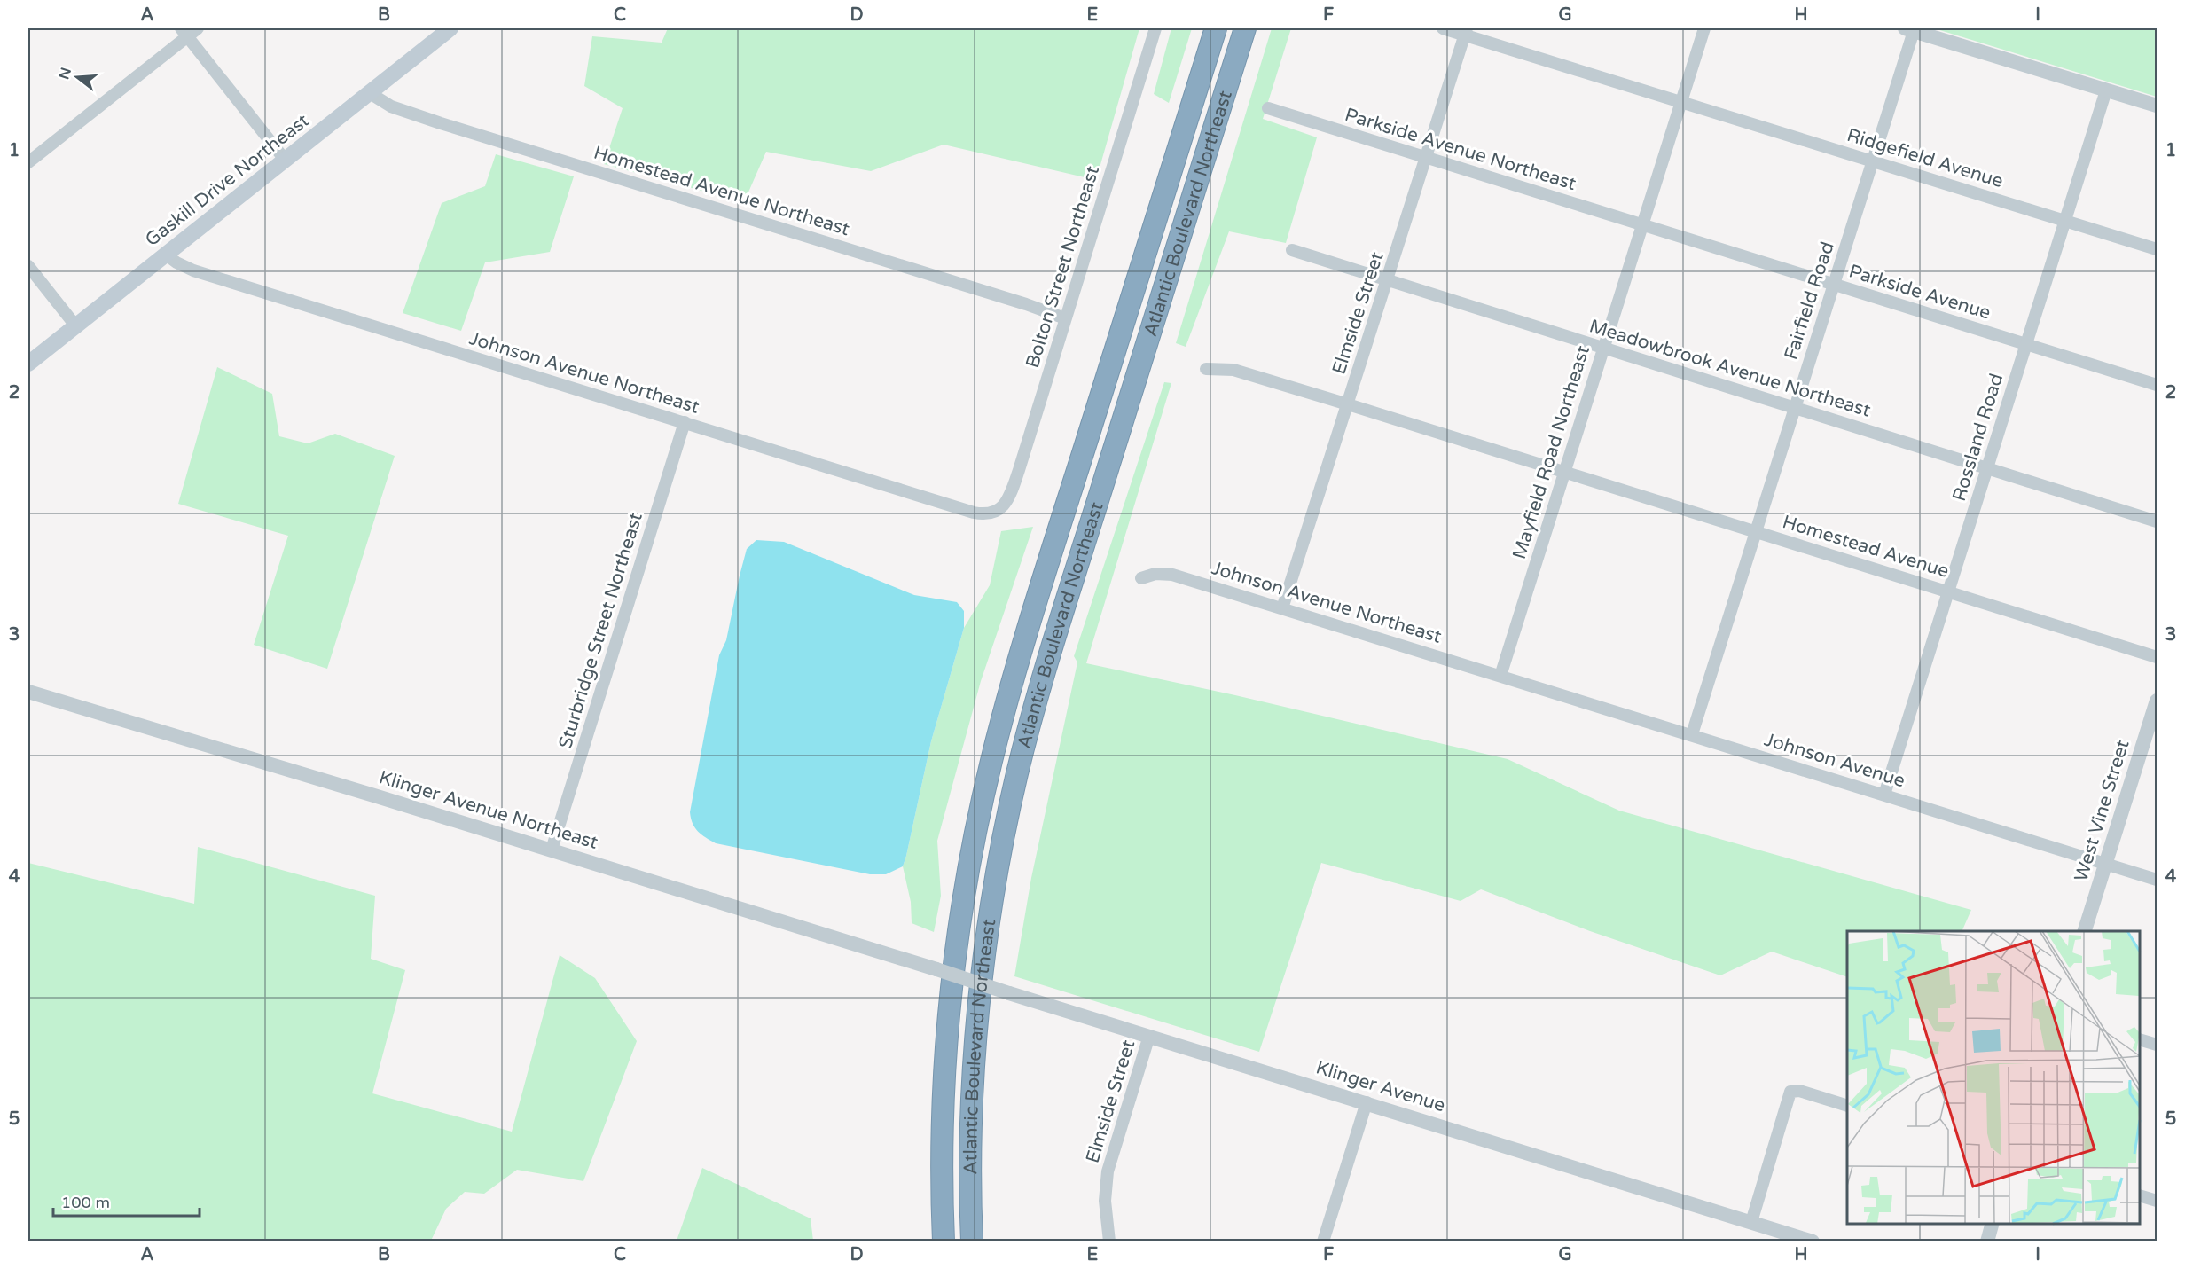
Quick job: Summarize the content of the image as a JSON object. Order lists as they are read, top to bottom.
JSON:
{
  "streets": {
    "highway": ["Atlantic Boulevard Northeast"],
    "main road": ["Gaskill Drive Northeast"],
    "street": [
      "Parkside Avenue Northeast",
      "Ridgefield Avenue",
      "Homestead Avenue Northeast",
      "Bolton Street Northeast",
      "Parkside Avenue",
      "Fairfield Road",
      "Elmside Street",
      "Meadowbrook Avenue Northeast",
      "Johnson Avenue Northeast",
      "Rossland Road",
      "Mayfield Road Northeast",
      "Homestead Avenue",
      "Sturbridge Street Northeast",
      "Johnson Avenue",
      "Klinger Avenue Northeast",
      "West Vine Street",
      "Klinger Avenue"
    ]
  },
  "crossings": [
    ["Parkside Avenue Northeast", "Parkside Avenue"],
    ["Parkside Avenue Northeast", "Elmside Street"],
    ["Parkside Avenue Northeast", "Mayfield Road Northeast"],
    ["Ridgefield Avenue", "Fairfield Road"],
    ["Ridgefield Avenue", "Elmside Street"],
    ["Ridgefield Avenue", "Rossland Road"],
    ["Ridgefield Avenue", "Mayfield Road Northeast"],
    ["Gaskill Drive Northeast", "Homestead Avenue Northeast"],
    ["Gaskill Drive Northeast", "Johnson Avenue Northeast"],
    ["Homestead Avenue Northeast", "Bolton Street Northeast"],
    ["Bolton Street Northeast", "Johnson Avenue Northeast"],
    ["Parkside Avenue", "Fairfield Road"],
    ["Parkside Avenue", "Rossland Road"],
    ["Parkside Avenue", "Mayfield Road Northeast"],
    ["Fairfield Road", "Meadowbrook Avenue Northeast"],
    ["Fairfield Road", "Homestead Avenue"],
    ["Fairfield Road", "Johnson Avenue"],
    ["Elmside Street", "Meadowbrook Avenue Northeast"],
    ["Elmside Street", "Johnson Avenue Northeast"],
    ["Elmside Street", "Klinger Avenue"],
    ["Meadowbrook Avenue Northeast", "Rossland Road"],
    ["Meadowbrook Avenue Northeast", "Mayfield Road Northeast"],
    ["Johnson Avenue Northeast", "Mayfield Road Northeast"],
    ["Johnson Avenue Northeast", "Sturbridge Street Northeast"],
    ["Johnson Avenue Northeast", "Johnson Avenue"],
    ["Rossland Road", "Homestead Avenue"],
    ["Rossland Road", "Johnson Avenue"],
    ["Mayfield Road Northeast", "Homestead Avenue"],
    ["Mayfield Road Northeast", "Johnson Avenue"],
    ["Sturbridge Street Northeast", "Klinger Avenue Northeast"],
    ["Johnson Avenue", "West Vine Street"],
    ["Klinger Avenue Northeast", "Klinger Avenue"]
  ],
  "scale_bar": "100 m",
  "north": "left",
  "grid": {
    "columns": [
      "A",
      "B",
      "C",
      "D",
      "E",
      "F",
      "G",
      "H",
      "I"
    ],
    "rows": [
      "1",
      "2",
      "3",
      "4",
      "5"
    ]
  }
}
